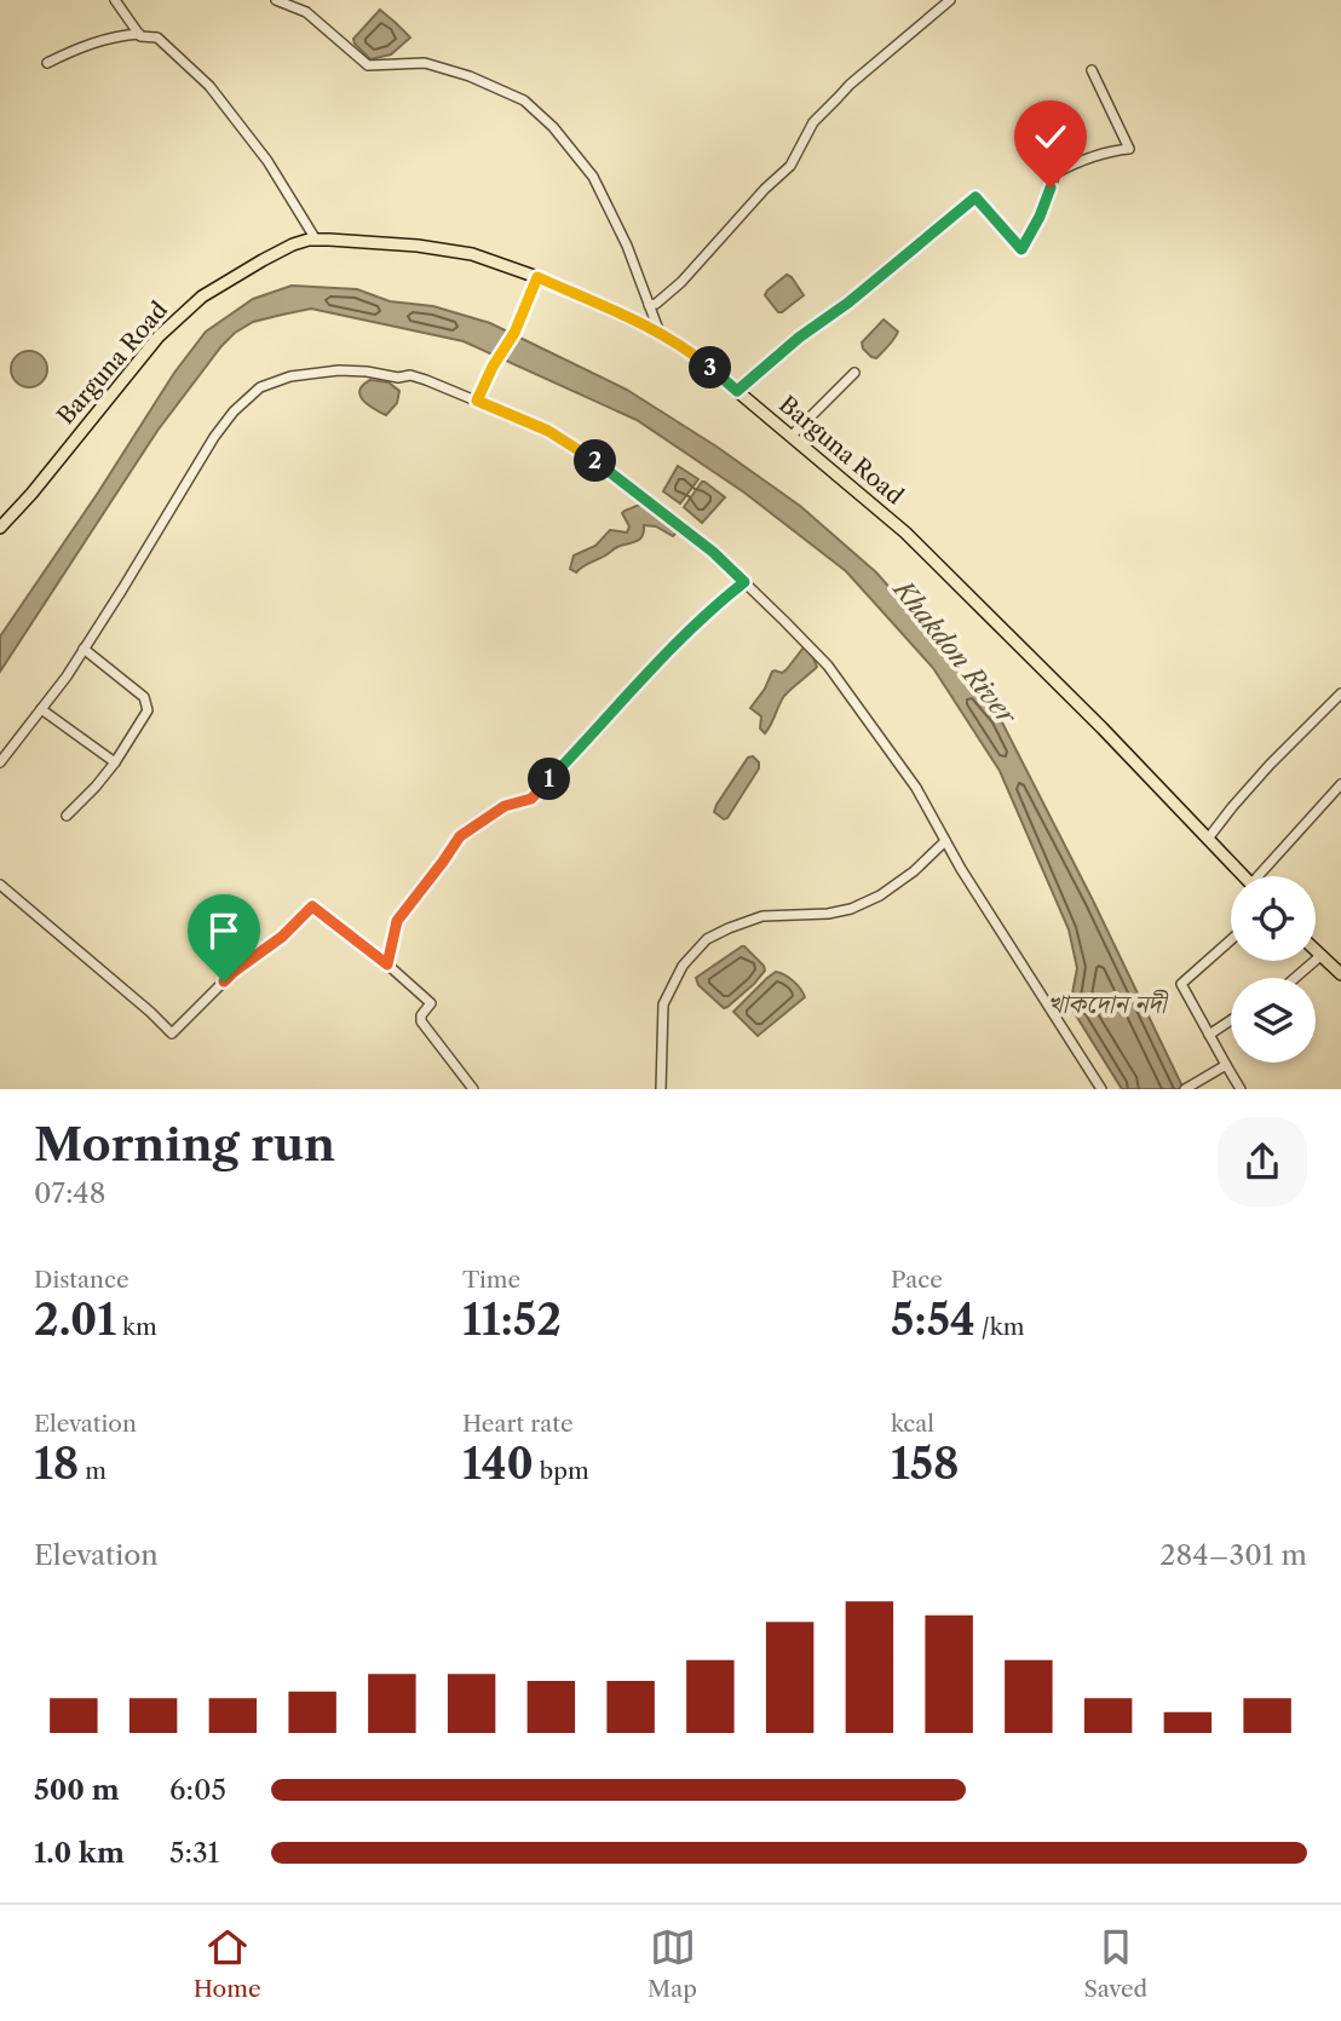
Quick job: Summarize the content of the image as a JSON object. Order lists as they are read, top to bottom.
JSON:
{
  "streets": {
    "main road": ["Barguna Road"]
  },
  "water": ["Khakdon River", "খাকদোন নদী"],
  "page": {
    "pins": ["3", "2", "1"],
    "heading": ["Morning run", "07:48"],
    "stats": [
      ["Distance", "2.01 km"],
      ["Time", "11:52"],
      ["Pace", "5:54 /km"],
      ["Elevation", "18 m"],
      ["Heart rate", "140 bpm"],
      ["kcal", "158"]
    ],
    "chart": ["Elevation", "284–301 m"],
    "list": [
      {
        "name": "500 m",
        "note": "6:05"
      },
      {
        "name": "1.0 km",
        "note": "5:31"
      }
    ],
    "tabs": ["Home", "Map", "Saved"]
  }
}
